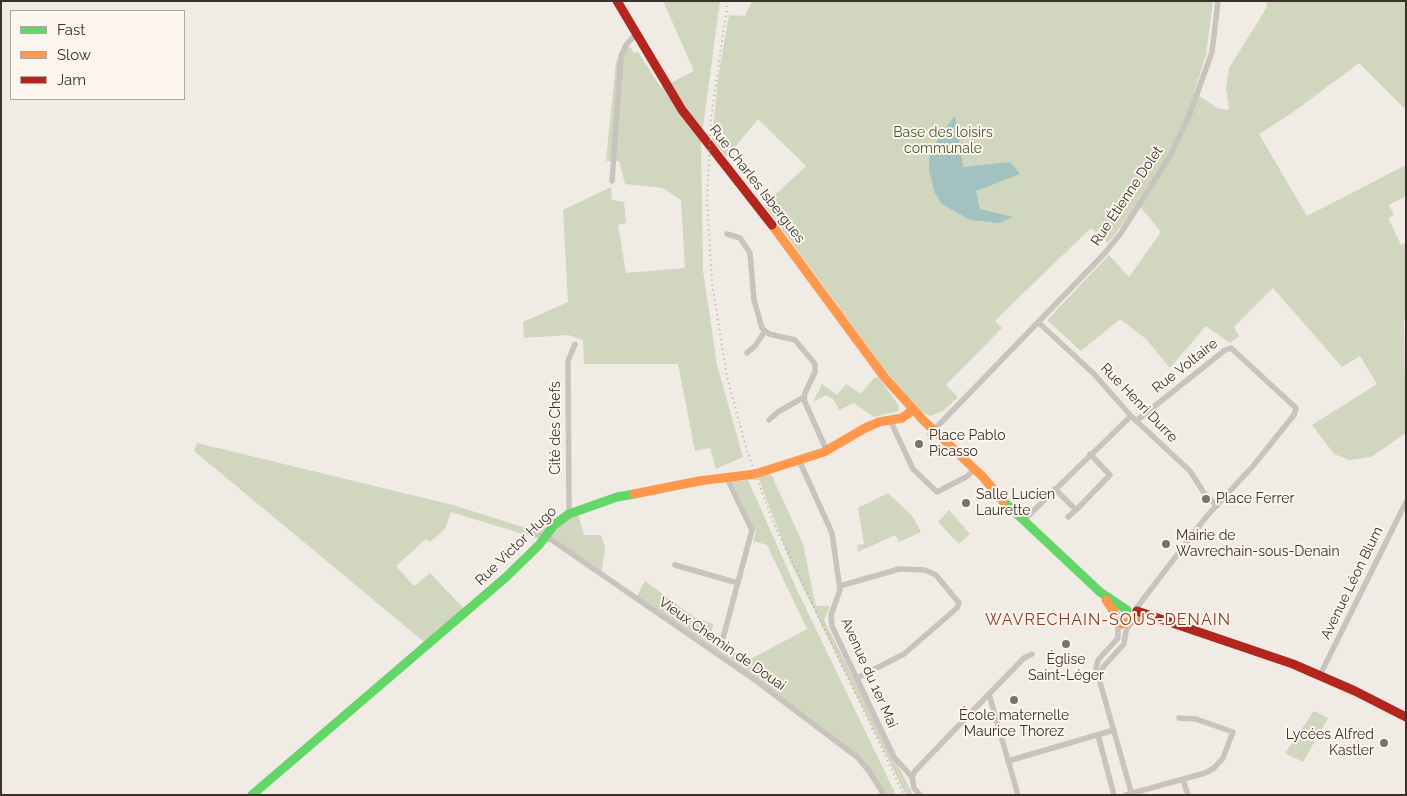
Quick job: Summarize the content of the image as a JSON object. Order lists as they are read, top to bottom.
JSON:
{
  "streets": {
    "main road": ["Rue Charles Isbergues", "Rue Victor Hugo"],
    "street": [
      "Rue Étienne Dolet",
      "Rue Voltaire",
      "Rue Henri Durre",
      "Cité des Chefs",
      "Avenue Léon Blum",
      "Vieux Chemin de Douai",
      "Avenue du 1er Mai"
    ]
  },
  "crossings": [
    ["Rue Charles Isbergues", "Rue Étienne Dolet"],
    ["Rue Charles Isbergues", "Rue Voltaire"],
    ["Rue Charles Isbergues", "Rue Victor Hugo"],
    ["Rue Charles Isbergues", "Avenue Léon Blum"],
    ["Rue Étienne Dolet", "Rue Henri Durre"],
    ["Rue Voltaire", "Rue Henri Durre"],
    ["Cité des Chefs", "Rue Victor Hugo"],
    ["Rue Victor Hugo", "Vieux Chemin de Douai"],
    ["Rue Victor Hugo", "Avenue du 1er Mai"]
  ],
  "districts": ["WAVRECHAIN-SOUS-DENAIN"],
  "parks": ["Base des loisirs communale"],
  "places": [
    "Place Pablo Picasso",
    "Place Ferrer",
    "Salle Lucien Laurette",
    "Mairie de Wavrechain-sous-Denain",
    "Église Saint-Léger",
    "École maternelle Maurice Thorez",
    "Lycées Alfred Kastler"
  ],
  "legend": ["Fast", "Slow", "Jam"]
}
